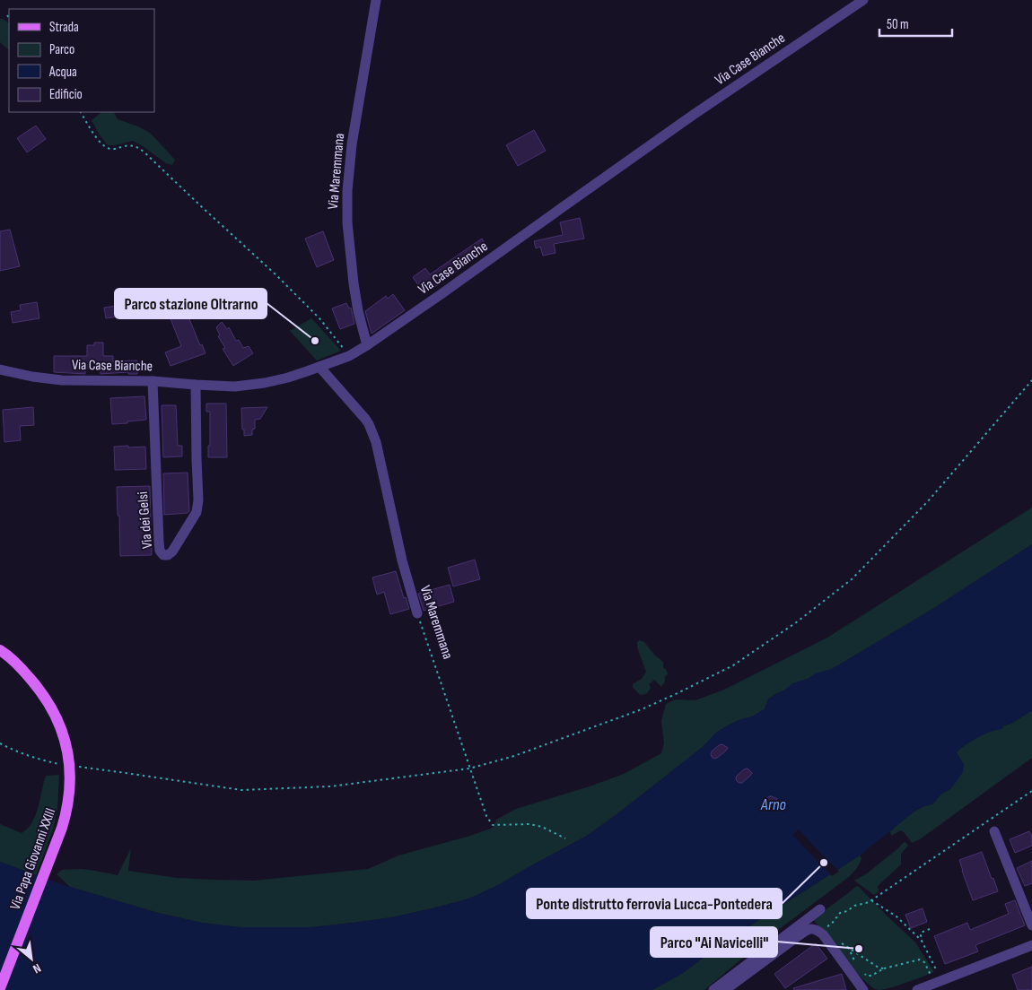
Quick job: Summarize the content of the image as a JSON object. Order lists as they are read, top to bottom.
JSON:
{
  "streets": {
    "main road": ["Via Papa Giovanni XXIII"],
    "street": ["Via Case Bianche", "Via Maremmana", "Via dei Gelsi"]
  },
  "crossings": [
    ["Via Case Bianche", "Via Maremmana"],
    ["Via Case Bianche", "Via dei Gelsi"]
  ],
  "water": ["Arno"],
  "places": ["Parco stazione Oltrarno", "Ponte distrutto ferrovia Lucca-Pontedera", "Parco \"Ai Navicelli\""],
  "legend": [
    "Strada",
    "Parco",
    "Acqua",
    "Edificio"
  ],
  "scale_bar": "50 m",
  "north": "bottom right"
}
